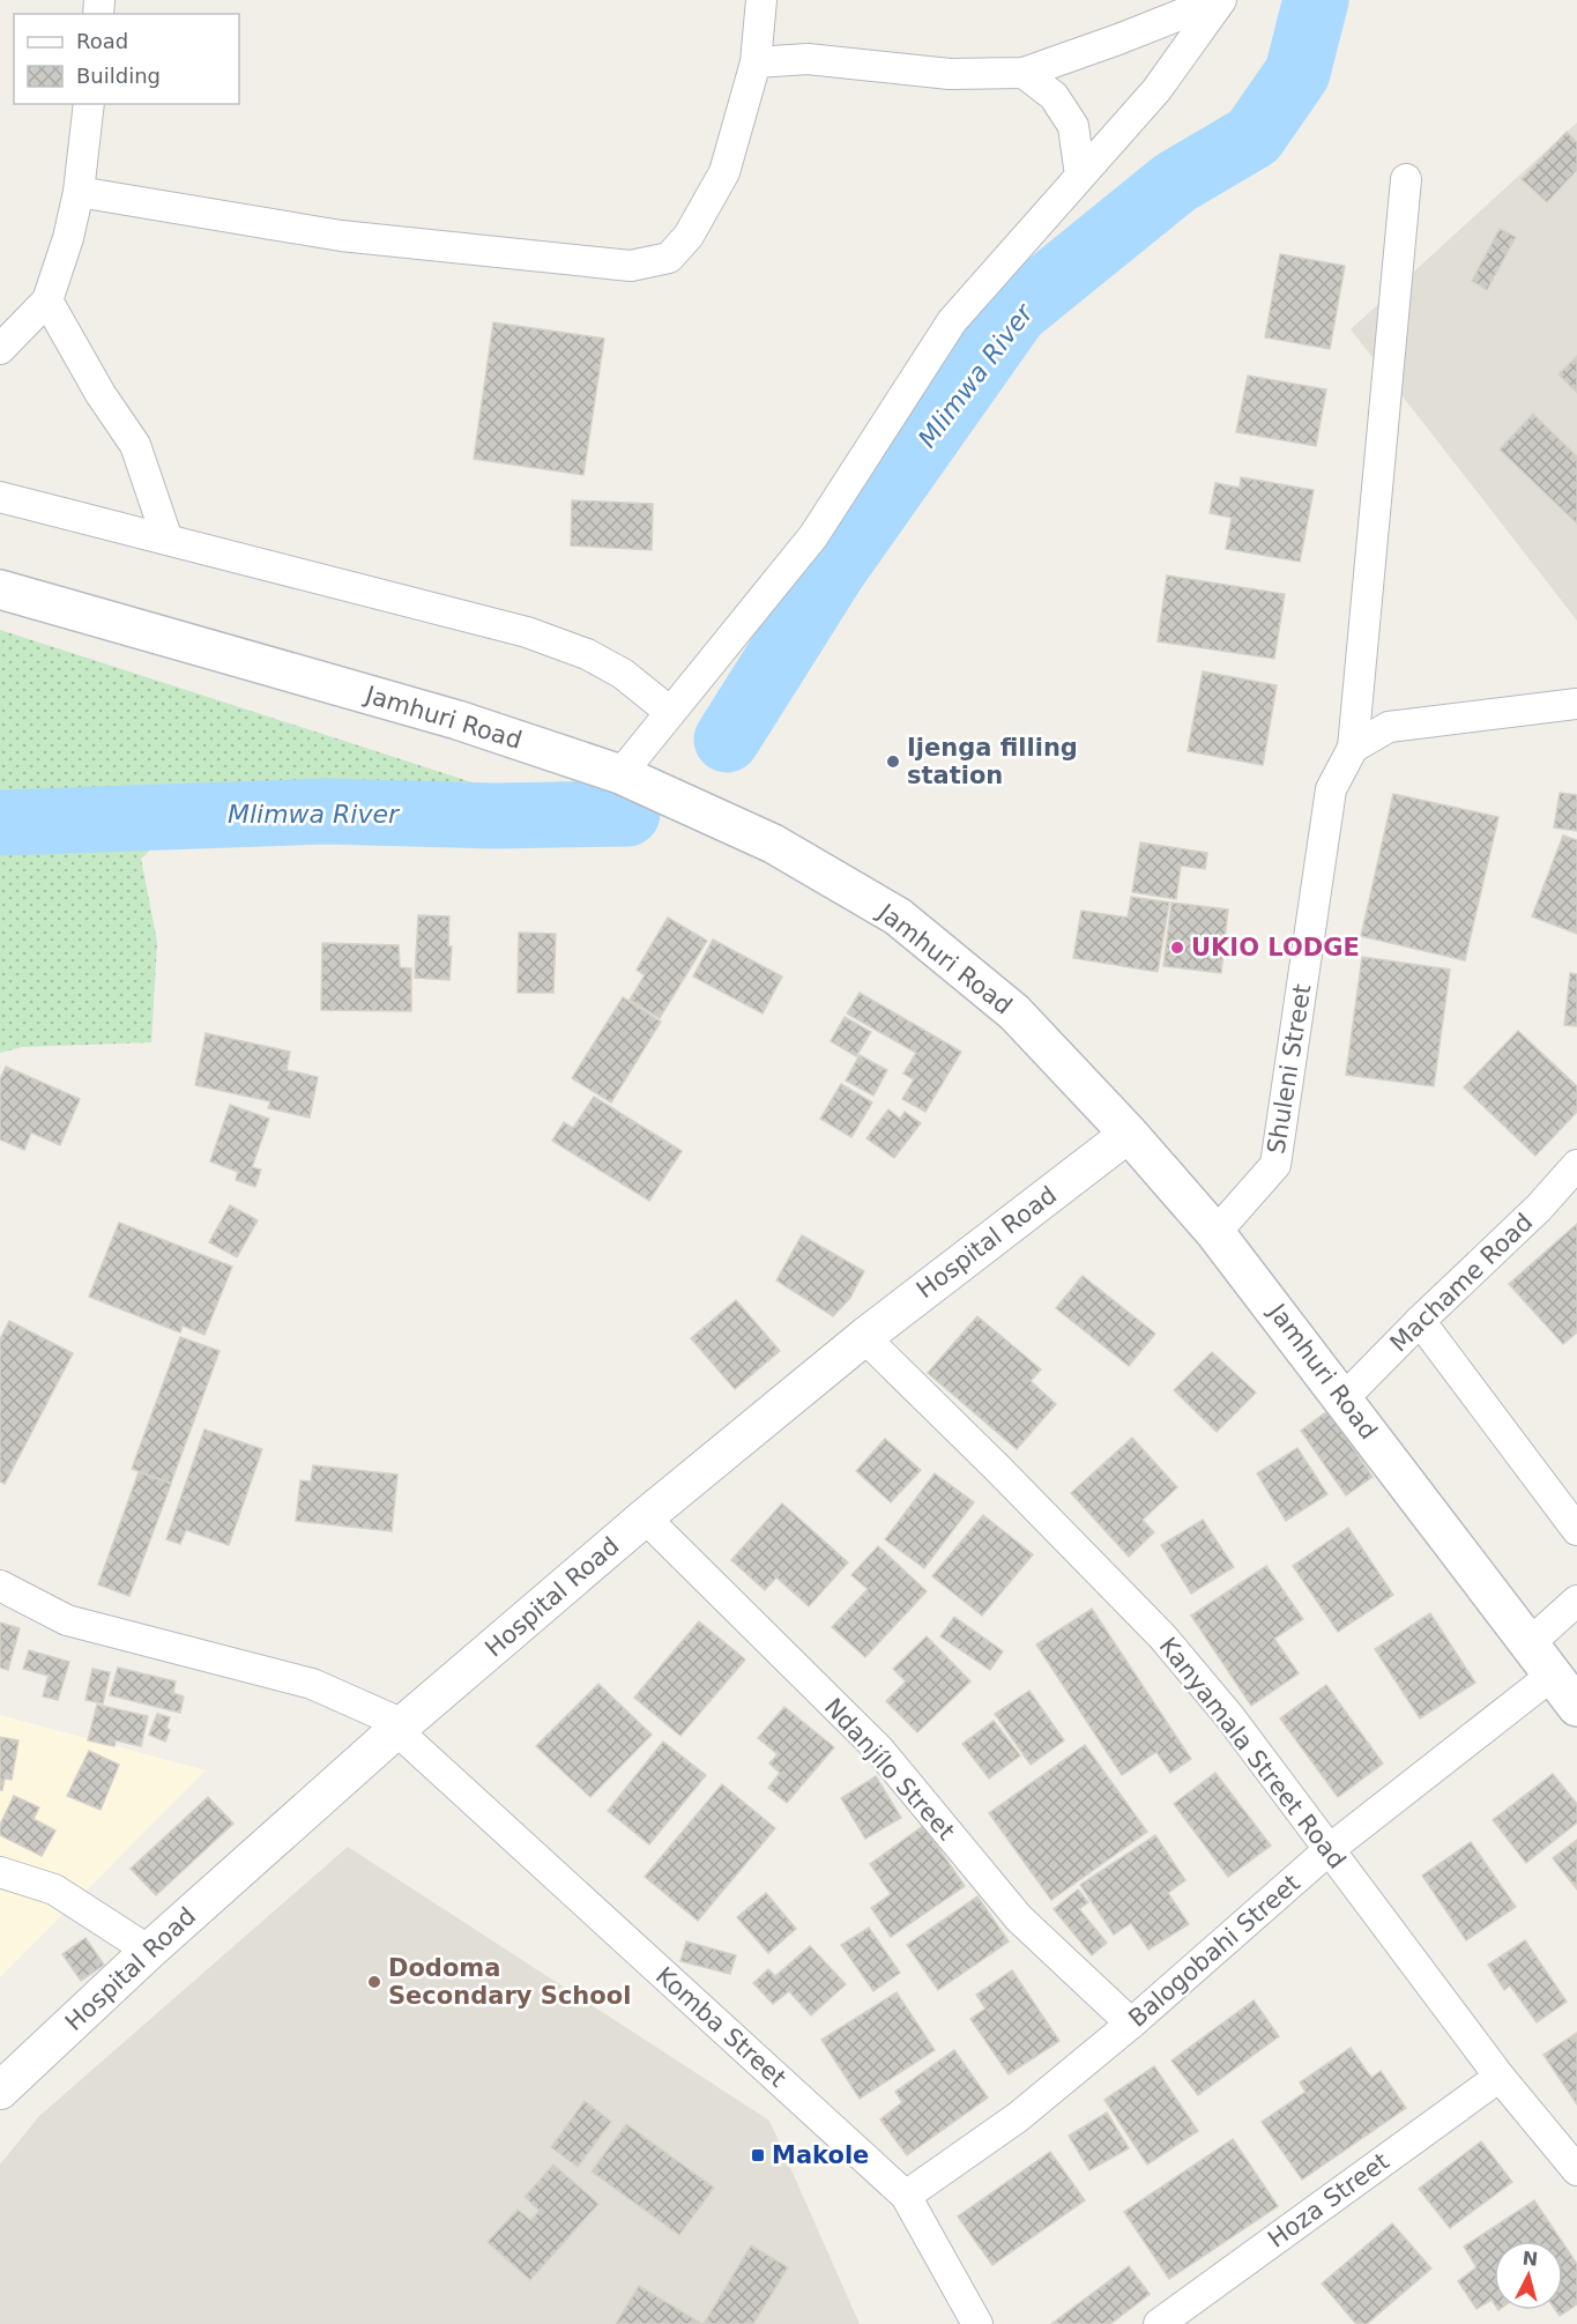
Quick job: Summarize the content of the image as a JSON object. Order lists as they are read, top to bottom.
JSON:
{
  "streets": {
    "main road": ["Jamhuri Road"],
    "street": [
      "Shuleni Street",
      "Hospital Road",
      "Machame Road",
      "Kanyamala Street Road",
      "Ndanjílo Street",
      "Balogobahi Street",
      "Komba Street",
      "Hoza Street"
    ]
  },
  "crossings": [
    ["Jamhuri Road", "Shuleni Street"],
    ["Jamhuri Road", "Hospital Road"],
    ["Jamhuri Road", "Machame Road"],
    ["Jamhuri Road", "Balogobahi Street"],
    ["Hospital Road", "Kanyamala Street Road"],
    ["Hospital Road", "Ndanjílo Street"],
    ["Hospital Road", "Komba Street"],
    ["Kanyamala Street Road", "Balogobahi Street"],
    ["Kanyamala Street Road", "Hoza Street"],
    ["Ndanjílo Street", "Balogobahi Street"],
    ["Balogobahi Street", "Komba Street"]
  ],
  "water": ["Mlimwa River"],
  "places": {
    "other": ["Ijenga filling station", "UKIO LODGE", "Dodoma Secondary School"],
    "transit": ["Makole"]
  },
  "legend": ["Road", "Building"],
  "north": "top"
}
